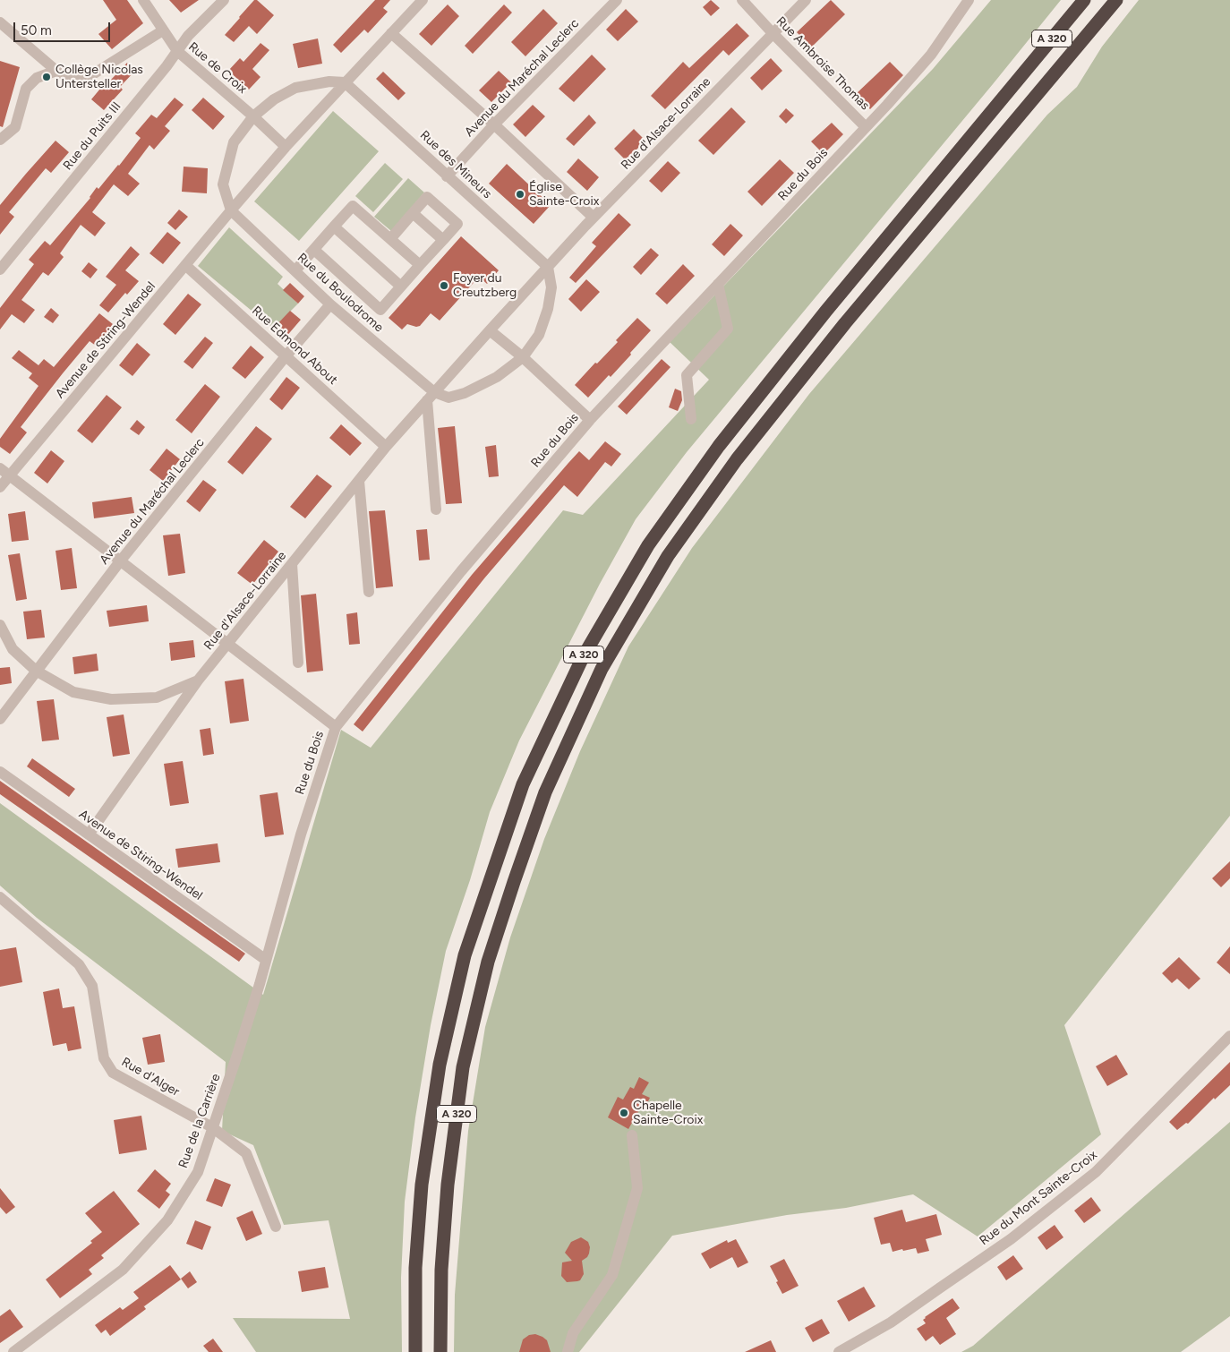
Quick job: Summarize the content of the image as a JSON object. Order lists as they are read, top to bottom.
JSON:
{
  "streets": {
    "highway": ["A 320"],
    "street": [
      "Rue Ambroise Thomas",
      "Rue de Croix",
      "Avenue du Maréchal Leclerc",
      "Rue d'Alsace-Lorraine",
      "Rue du Puits III",
      "Rue des Mineurs",
      "Rue du Bois",
      "Rue du Boulodrome",
      "Avenue de Stiring-Wendel",
      "Rue Edmond About",
      "Rue d'Alger",
      "Rue de la Carrière",
      "Rue du Mont Sainte-Croix"
    ]
  },
  "crossings": [
    ["Rue Ambroise Thomas", "Rue d'Alsace-Lorraine"],
    ["Rue Ambroise Thomas", "Rue du Bois"],
    ["Rue de Croix", "Rue du Puits III"],
    ["Rue de Croix", "Avenue de Stiring-Wendel"],
    ["Avenue du Maréchal Leclerc", "Rue des Mineurs"],
    ["Avenue du Maréchal Leclerc", "Rue du Boulodrome"],
    ["Avenue du Maréchal Leclerc", "Rue Edmond About"],
    ["Rue d'Alsace-Lorraine", "Rue des Mineurs"],
    ["Rue d'Alsace-Lorraine", "Rue du Boulodrome"],
    ["Rue d'Alsace-Lorraine", "Avenue de Stiring-Wendel"],
    ["Rue d'Alsace-Lorraine", "Rue Edmond About"],
    ["Rue des Mineurs", "Avenue de Stiring-Wendel"],
    ["Rue du Bois", "Avenue de Stiring-Wendel"],
    ["Rue du Bois", "Rue de la Carrière"],
    ["Rue du Boulodrome", "Avenue de Stiring-Wendel"],
    ["Avenue de Stiring-Wendel", "Rue Edmond About"],
    ["Avenue de Stiring-Wendel", "Rue de la Carrière"],
    ["Rue d'Alger", "Rue de la Carrière"]
  ],
  "places": [
    "Collège Nicolas Untersteller",
    "Église Sainte-Croix",
    "Foyer du Creutzberg",
    "Chapelle Sainte-Croix"
  ],
  "scale_bar": "50 m"
}
